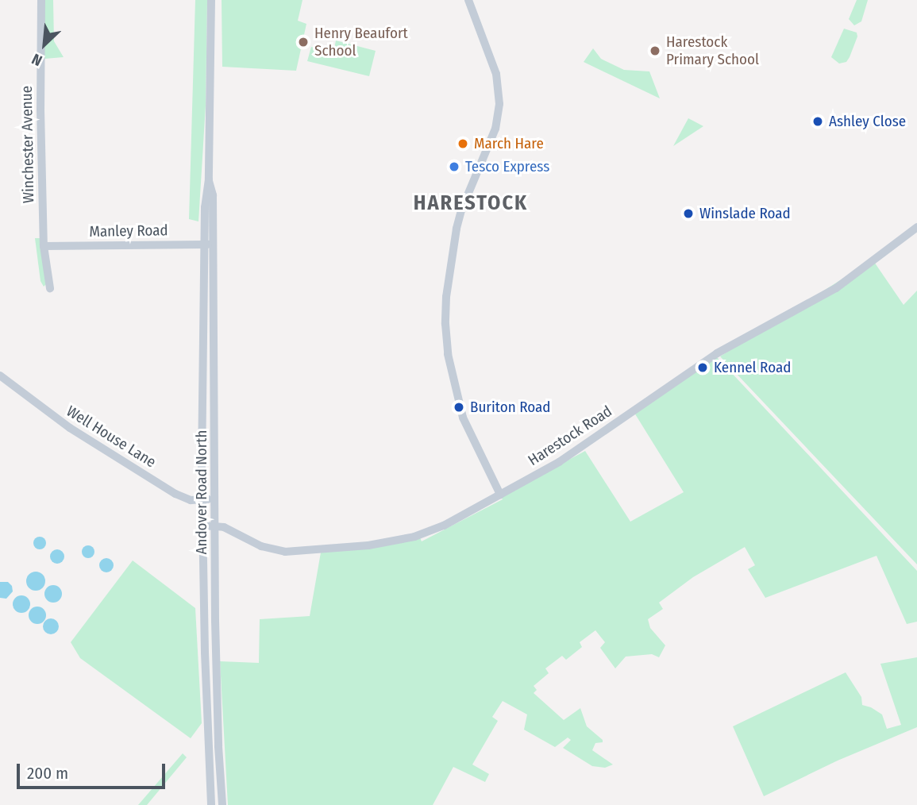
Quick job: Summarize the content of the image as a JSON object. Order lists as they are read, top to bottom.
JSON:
{
  "streets": {
    "street": [
      "Winchester Avenue",
      "Manley Road",
      "Harestock Road",
      "Well House Lane",
      "Andover Road North"
    ]
  },
  "crossings": [
    ["Winchester Avenue", "Manley Road"],
    ["Manley Road", "Andover Road North"],
    ["Harestock Road", "Andover Road North"],
    ["Well House Lane", "Andover Road North"]
  ],
  "districts": ["HARESTOCK"],
  "places": [
    "Henry Beaufort School",
    "Harestock Primary School",
    "Ashley Close",
    "March Hare",
    "Tesco Express",
    "Winslade Road",
    "Kennel Road",
    "Buriton Road"
  ],
  "scale_bar": "200 m",
  "north": "bottom left"
}
